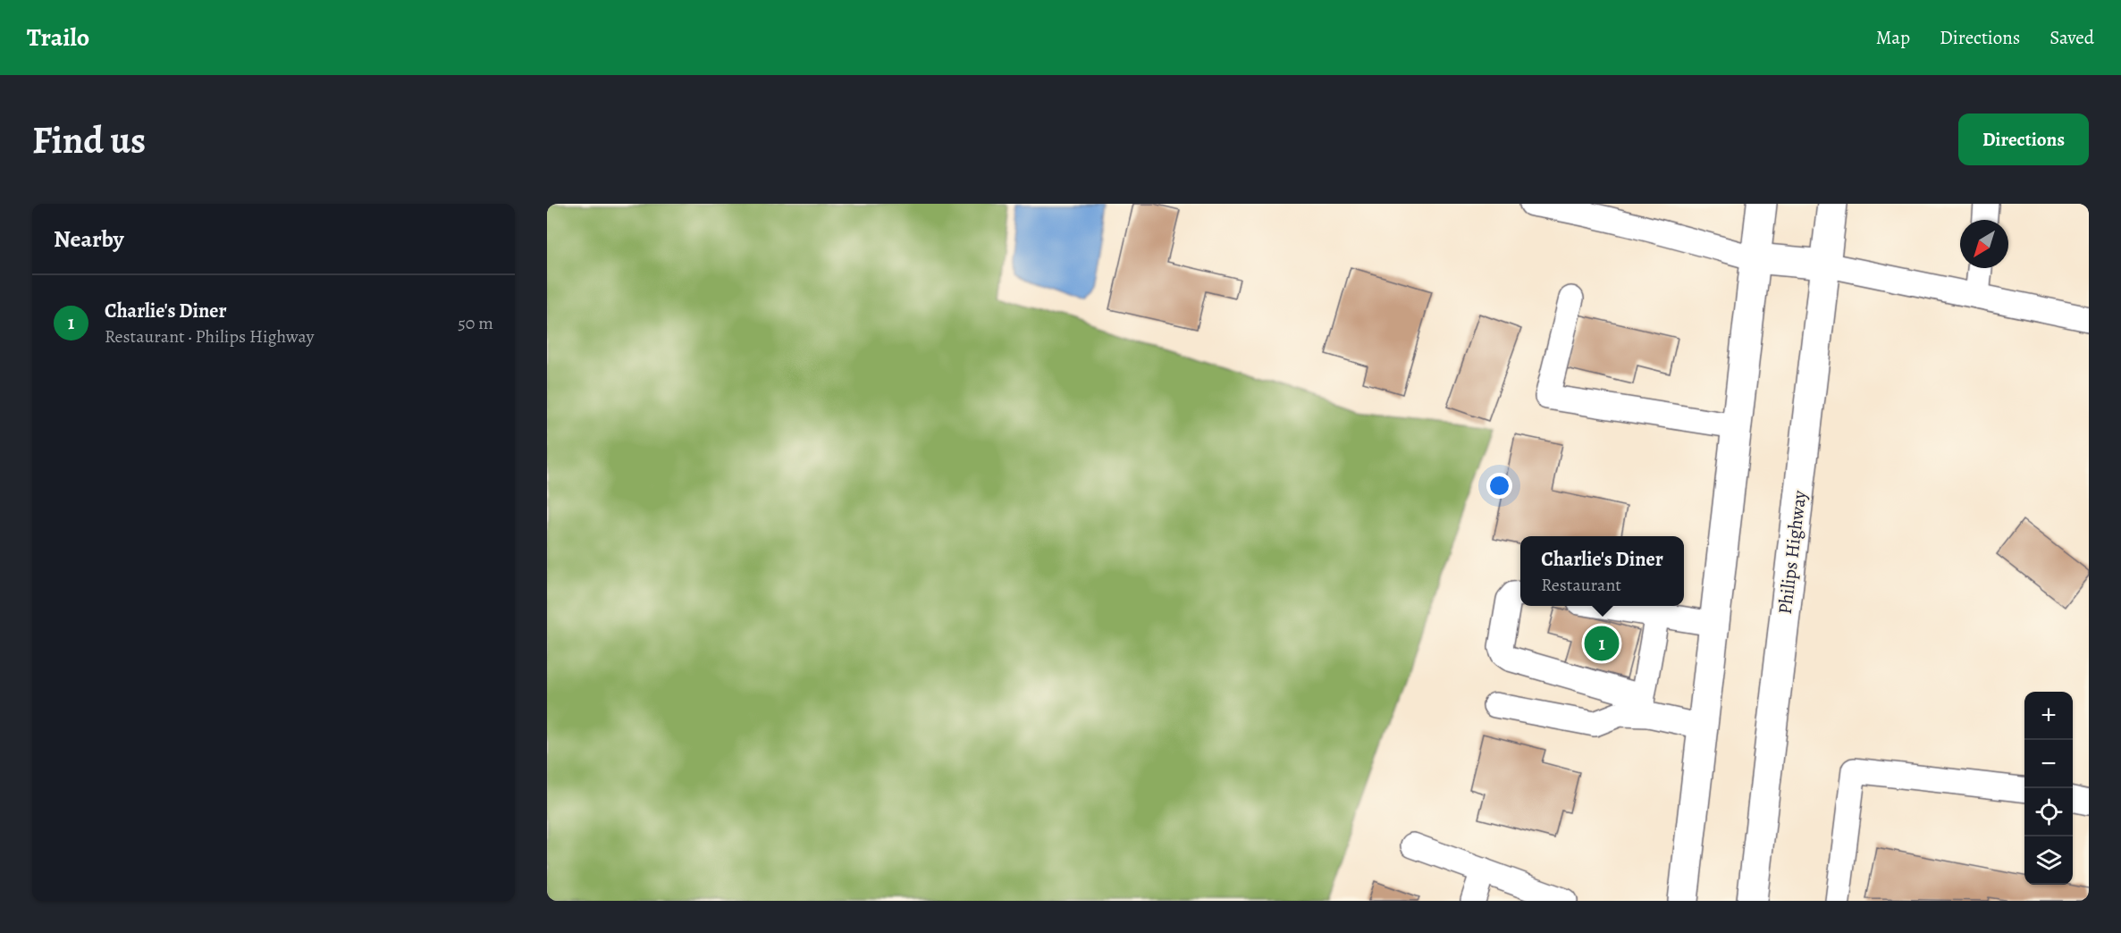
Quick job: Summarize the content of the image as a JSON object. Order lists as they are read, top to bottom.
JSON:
{
  "streets": {
    "main road": ["Philips Highway"]
  },
  "north": "bottom left",
  "page": {
    "header": "Trailo",
    "nav": ["Map", "Directions", "Saved"],
    "buttons": "Directions",
    "title": "Find us",
    "heading": "Nearby",
    "list": [
      {
        "mark": "1",
        "name": "Charlie's Diner",
        "note": "Restaurant · Philips Highway",
        "value": "50 m"
      }
    ],
    "popup": ["Charlie's Diner", "Restaurant"],
    "pins": "1",
    "map_buttons": ["+", "−"]
  }
}
